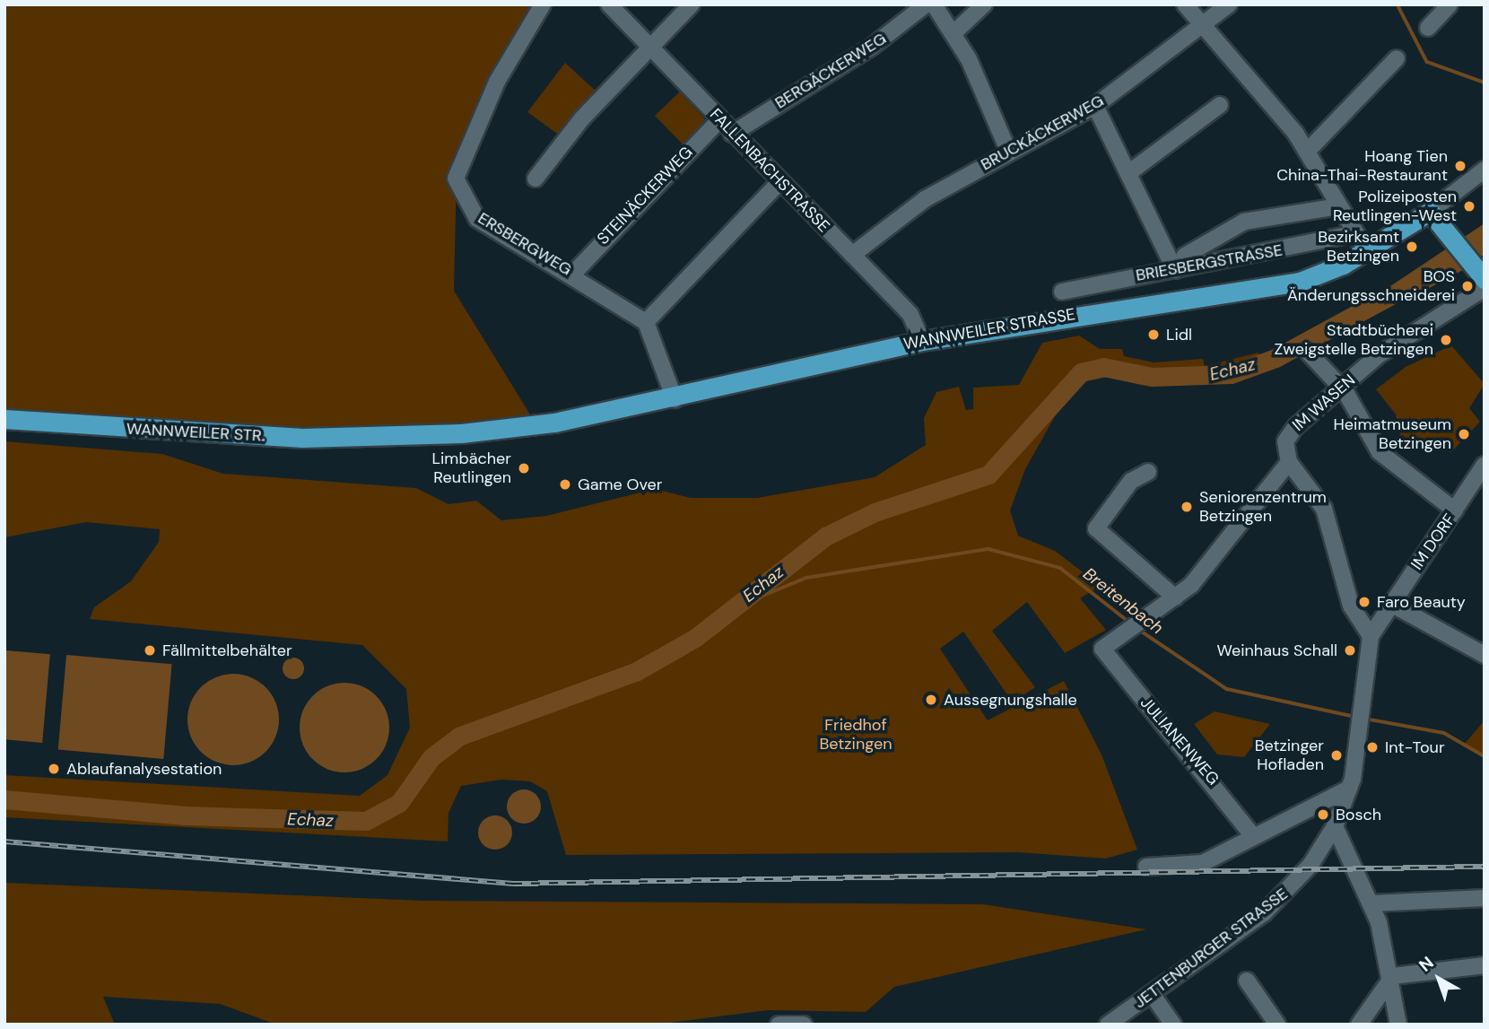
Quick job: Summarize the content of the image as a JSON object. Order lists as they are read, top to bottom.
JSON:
{
  "streets": {
    "main road": ["WANNWEILER STRASSE", "WANNWEILER STR."],
    "street": [
      "BERGÄCKERWEG",
      "BRUCKÄCKERWEG",
      "FALLENBACHSTRASSE",
      "STEINÄCKERWEG",
      "ERSBERGWEG",
      "BRIESBERGSTRASSE",
      "IM WASEN",
      "IM DORF",
      "JULIANENWEG",
      "JETTENBURGER STRASSE"
    ]
  },
  "crossings": [
    ["BERGÄCKERWEG", "FALLENBACHSTRASSE"],
    ["BRUCKÄCKERWEG", "FALLENBACHSTRASSE"],
    ["FALLENBACHSTRASSE", "STEINÄCKERWEG"],
    ["FALLENBACHSTRASSE", "WANNWEILER STRASSE"],
    ["STEINÄCKERWEG", "ERSBERGWEG"],
    ["WANNWEILER STRASSE", "WANNWEILER STR."],
    ["IM DORF", "JETTENBURGER STRASSE"]
  ],
  "water": ["Echaz", "Breitenbach"],
  "parks": ["Friedhof Betzingen"],
  "places": [
    "Hoang Tien China-Thai-Restaurant",
    "Polizeiposten Reutlingen-West",
    "Bezirksamt Betzingen",
    "BOS Änderungsschneiderei",
    "Lidl",
    "Stadtbücherei Zweigstelle Betzingen",
    "Heimatmuseum Betzingen",
    "Limbächer Reutlingen",
    "Game Over",
    "Seniorenzentrum Betzingen",
    "Faro Beauty",
    "Fällmittelbehälter",
    "Weinhaus Schall",
    "Aussegnungshalle",
    "Int-Tour",
    "Betzinger Hofladen",
    "Ablaufanalysestation",
    "Bosch"
  ],
  "north": "top left"
}
